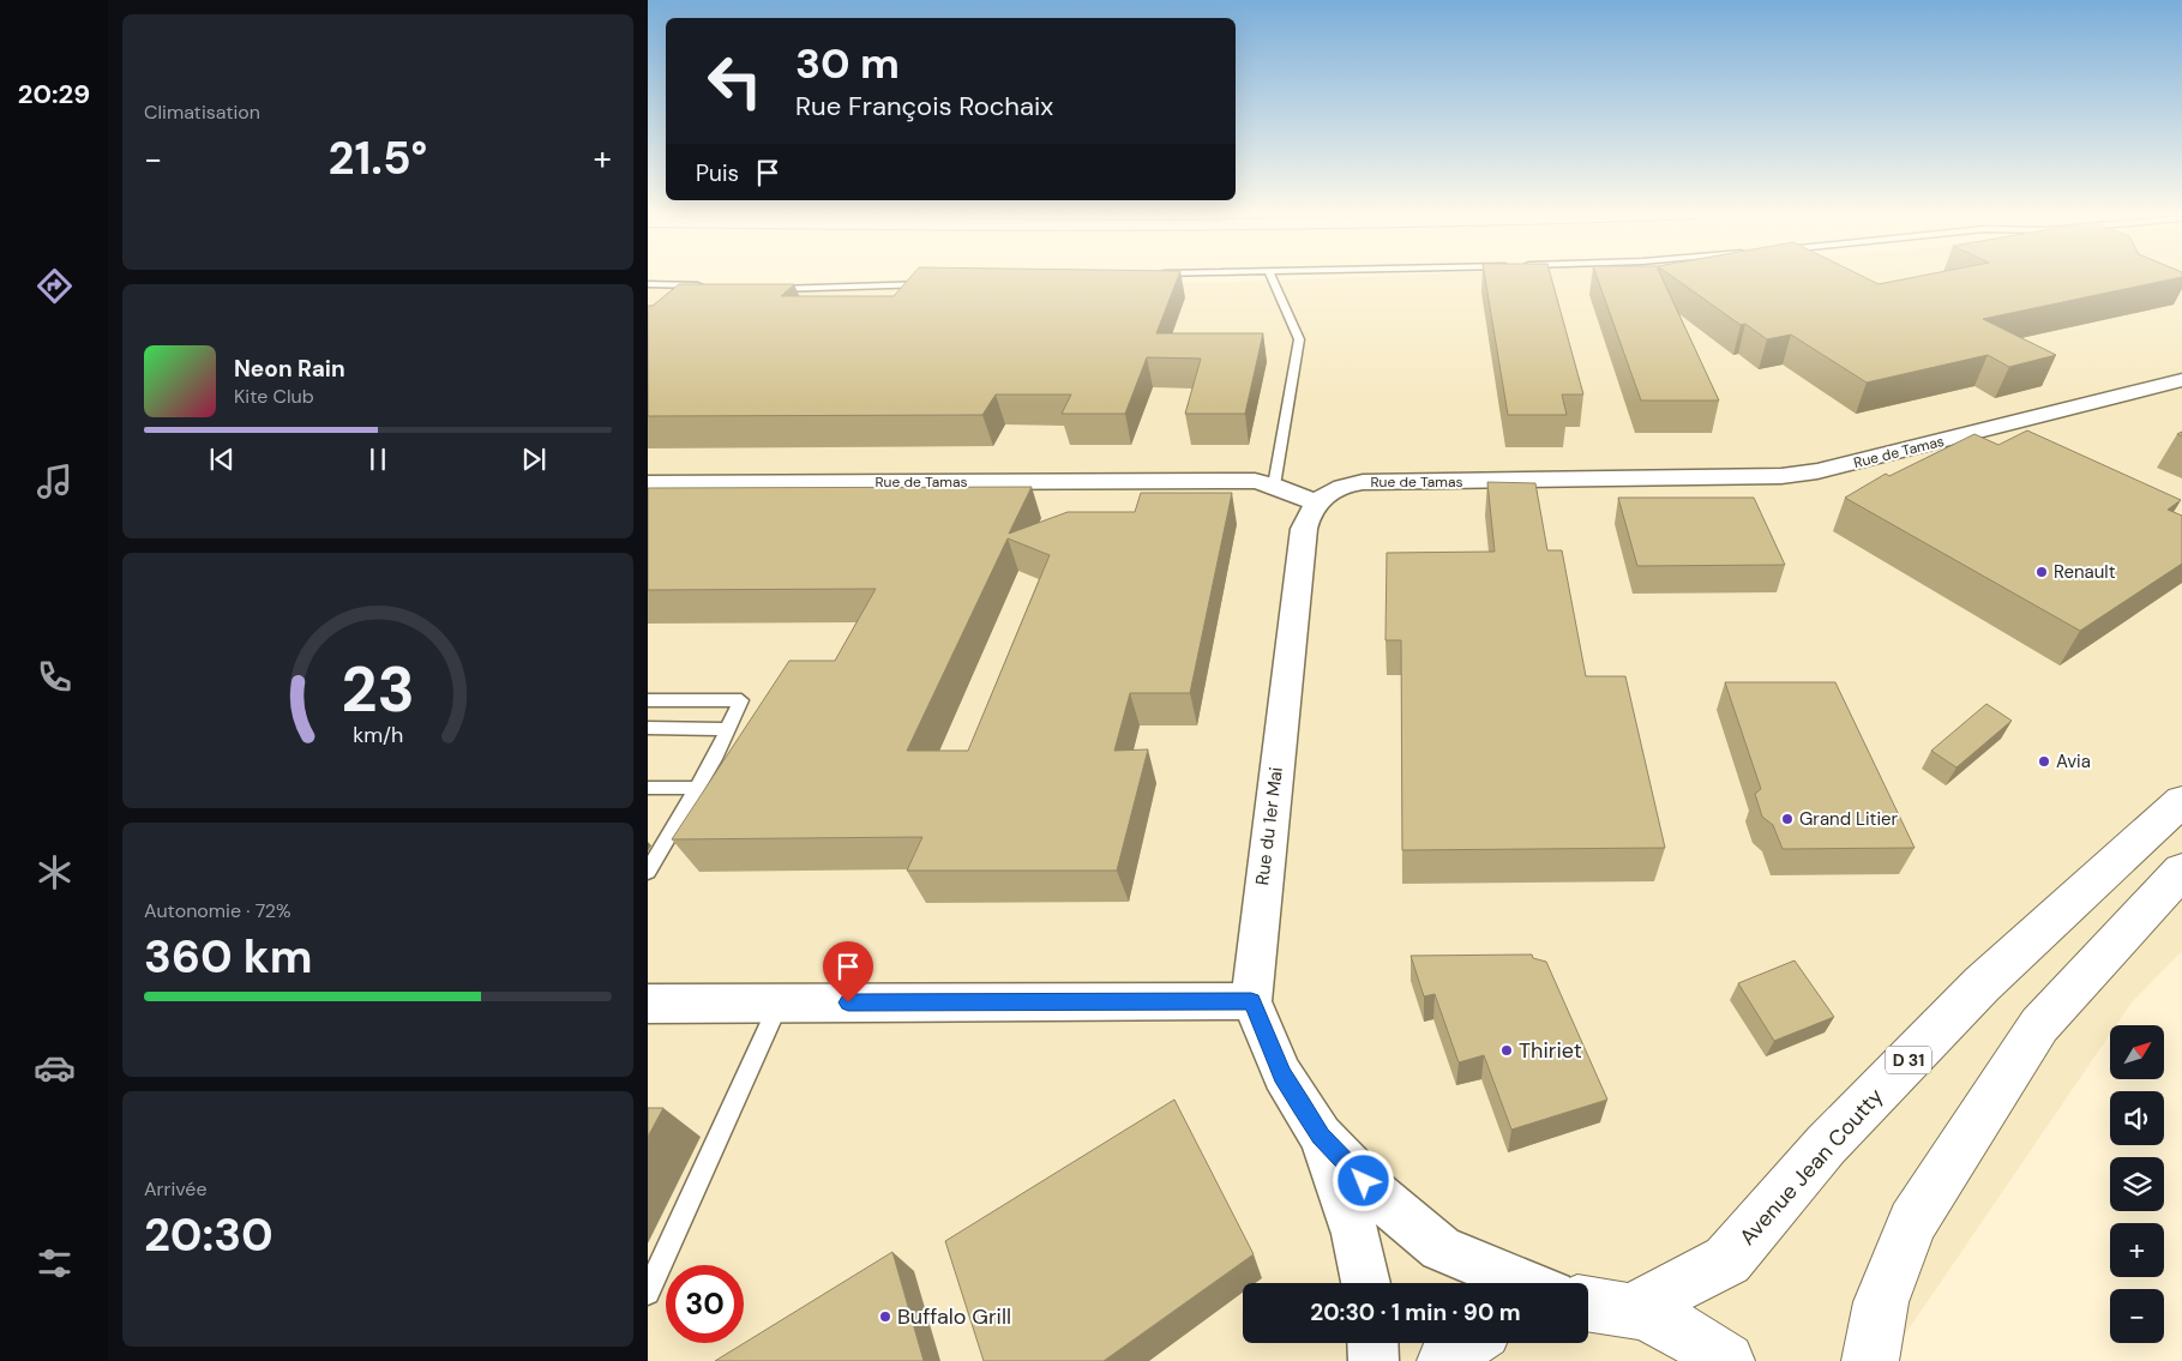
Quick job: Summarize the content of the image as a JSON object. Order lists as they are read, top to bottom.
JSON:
{
  "streets": {
    "main road": ["D 31", "Avenue Jean Coutty"],
    "street": ["Rue de Tamas", "Rue du 1er Mai"]
  },
  "crossings": [
    ["Rue de Tamas", "Rue du 1er Mai"]
  ],
  "places": [
    "Renault",
    "Avia",
    "Grand Litier",
    "Thiriet",
    "Buffalo Grill"
  ],
  "north": "top right",
  "page": {
    "tabs": "20:29",
    "tile": [
      "Climatisation",
      ["Autonomie · 72%", "360 km"],
      ["Arrivée", "20:30"]
    ],
    "turn": ["30 m", "Rue François Rochaix"],
    "heat": ["−", "21.5°", "+"],
    "then": "Puis",
    "song": ["Neon Rain", "Kite Club"],
    "map_buttons": ["+", "−"],
    "limit": "30",
    "trip": "20:30 · 1 min · 90 m",
    "gauge": ["23", "km/h"]
  }
}
